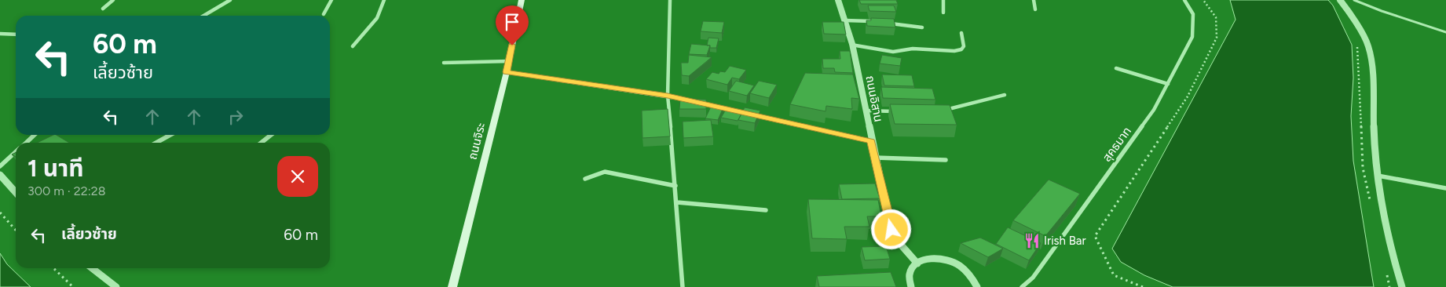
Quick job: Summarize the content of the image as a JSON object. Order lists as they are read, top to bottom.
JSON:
{
  "streets": {
    "main road": ["ถนนจิระ"],
    "street": ["ถนนอิสาน", "สุคธมาท"]
  },
  "places": {
    "restaurant": ["Irish Bar"]
  },
  "page": {
    "turn": ["60 m", "เลี้ยวซ้าย"],
    "heading": ["1 นาที", "300 m · 22:28"],
    "list": [
      {
        "name": "เลี้ยวซ้าย",
        "value": "60 m"
      }
    ]
  }
}
